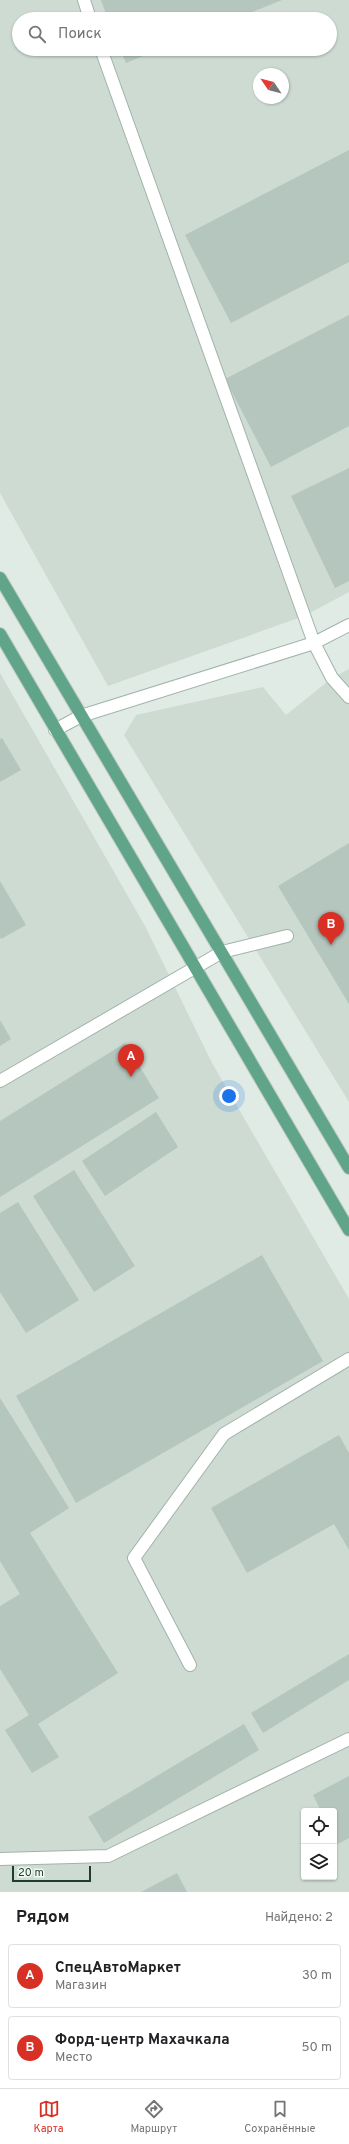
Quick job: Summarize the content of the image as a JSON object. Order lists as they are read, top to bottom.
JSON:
{
  "scale_bar": "20 m",
  "north": "top left",
  "page": {
    "search": "Поиск",
    "pins": ["B", "A"],
    "scale": "20 m",
    "heading": ["Рядом", "Найдено: 2"],
    "list": [
      {
        "mark": "A",
        "name": "СпецАвтоМаркет",
        "note": "Магазин",
        "value": "30 m"
      },
      {
        "mark": "B",
        "name": "Форд-центр Махачкала",
        "note": "Место",
        "value": "50 m"
      }
    ],
    "nav": ["Карта", "Маршрут", "Сохранённые"]
  }
}
